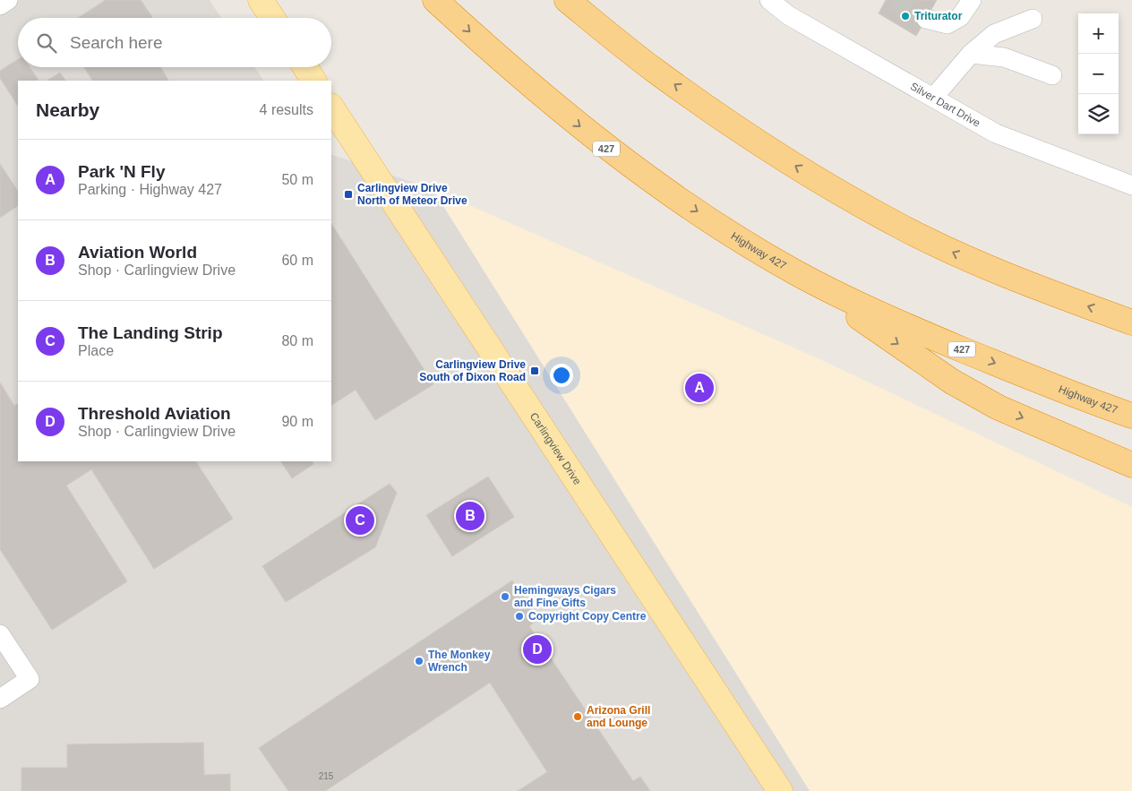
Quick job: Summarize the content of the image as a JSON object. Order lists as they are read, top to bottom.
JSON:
{
  "streets": {
    "highway": ["427", "Highway 427"],
    "main road": ["Carlingview Drive"],
    "street": ["Silver Dart Drive"]
  },
  "places": {
    "other": [
      "Triturator",
      "Hemingways Cigars and Fine Gifts",
      "Copyright Copy Centre",
      "The Monkey Wrench",
      "Arizona Grill and Lounge"
    ],
    "transit": ["Carlingview Drive North of Meteor Drive", "Carlingview Drive South of Dixon Road"]
  },
  "house_numbers": ["215"],
  "page": {
    "map_buttons": ["+", "−"],
    "search": "Search here",
    "heading": ["Nearby", "4 results"],
    "list": [
      {
        "mark": "A",
        "name": "Park 'N Fly",
        "note": "Parking · Highway 427",
        "value": "50 m"
      },
      {
        "mark": "B",
        "name": "Aviation World",
        "note": "Shop · Carlingview Drive",
        "value": "60 m"
      },
      {
        "mark": "C",
        "name": "The Landing Strip",
        "note": "Place",
        "value": "80 m"
      },
      {
        "mark": "D",
        "name": "Threshold Aviation",
        "note": "Shop · Carlingview Drive",
        "value": "90 m"
      }
    ],
    "pins": [
      "A",
      "B",
      "C",
      "D"
    ]
  }
}
